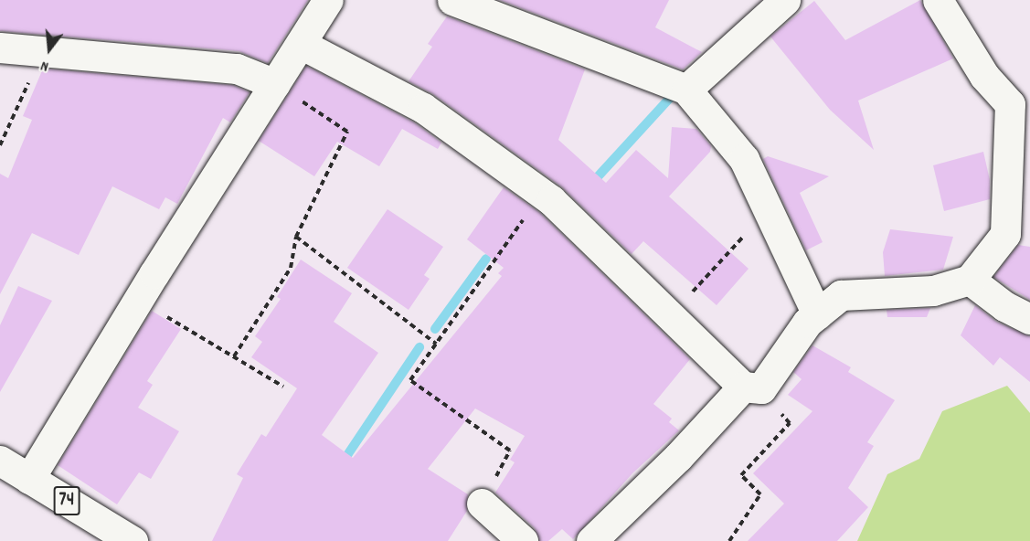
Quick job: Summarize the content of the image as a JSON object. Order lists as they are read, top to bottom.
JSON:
{
  "streets": {
    "street": ["74"]
  },
  "north": "bottom"
}
